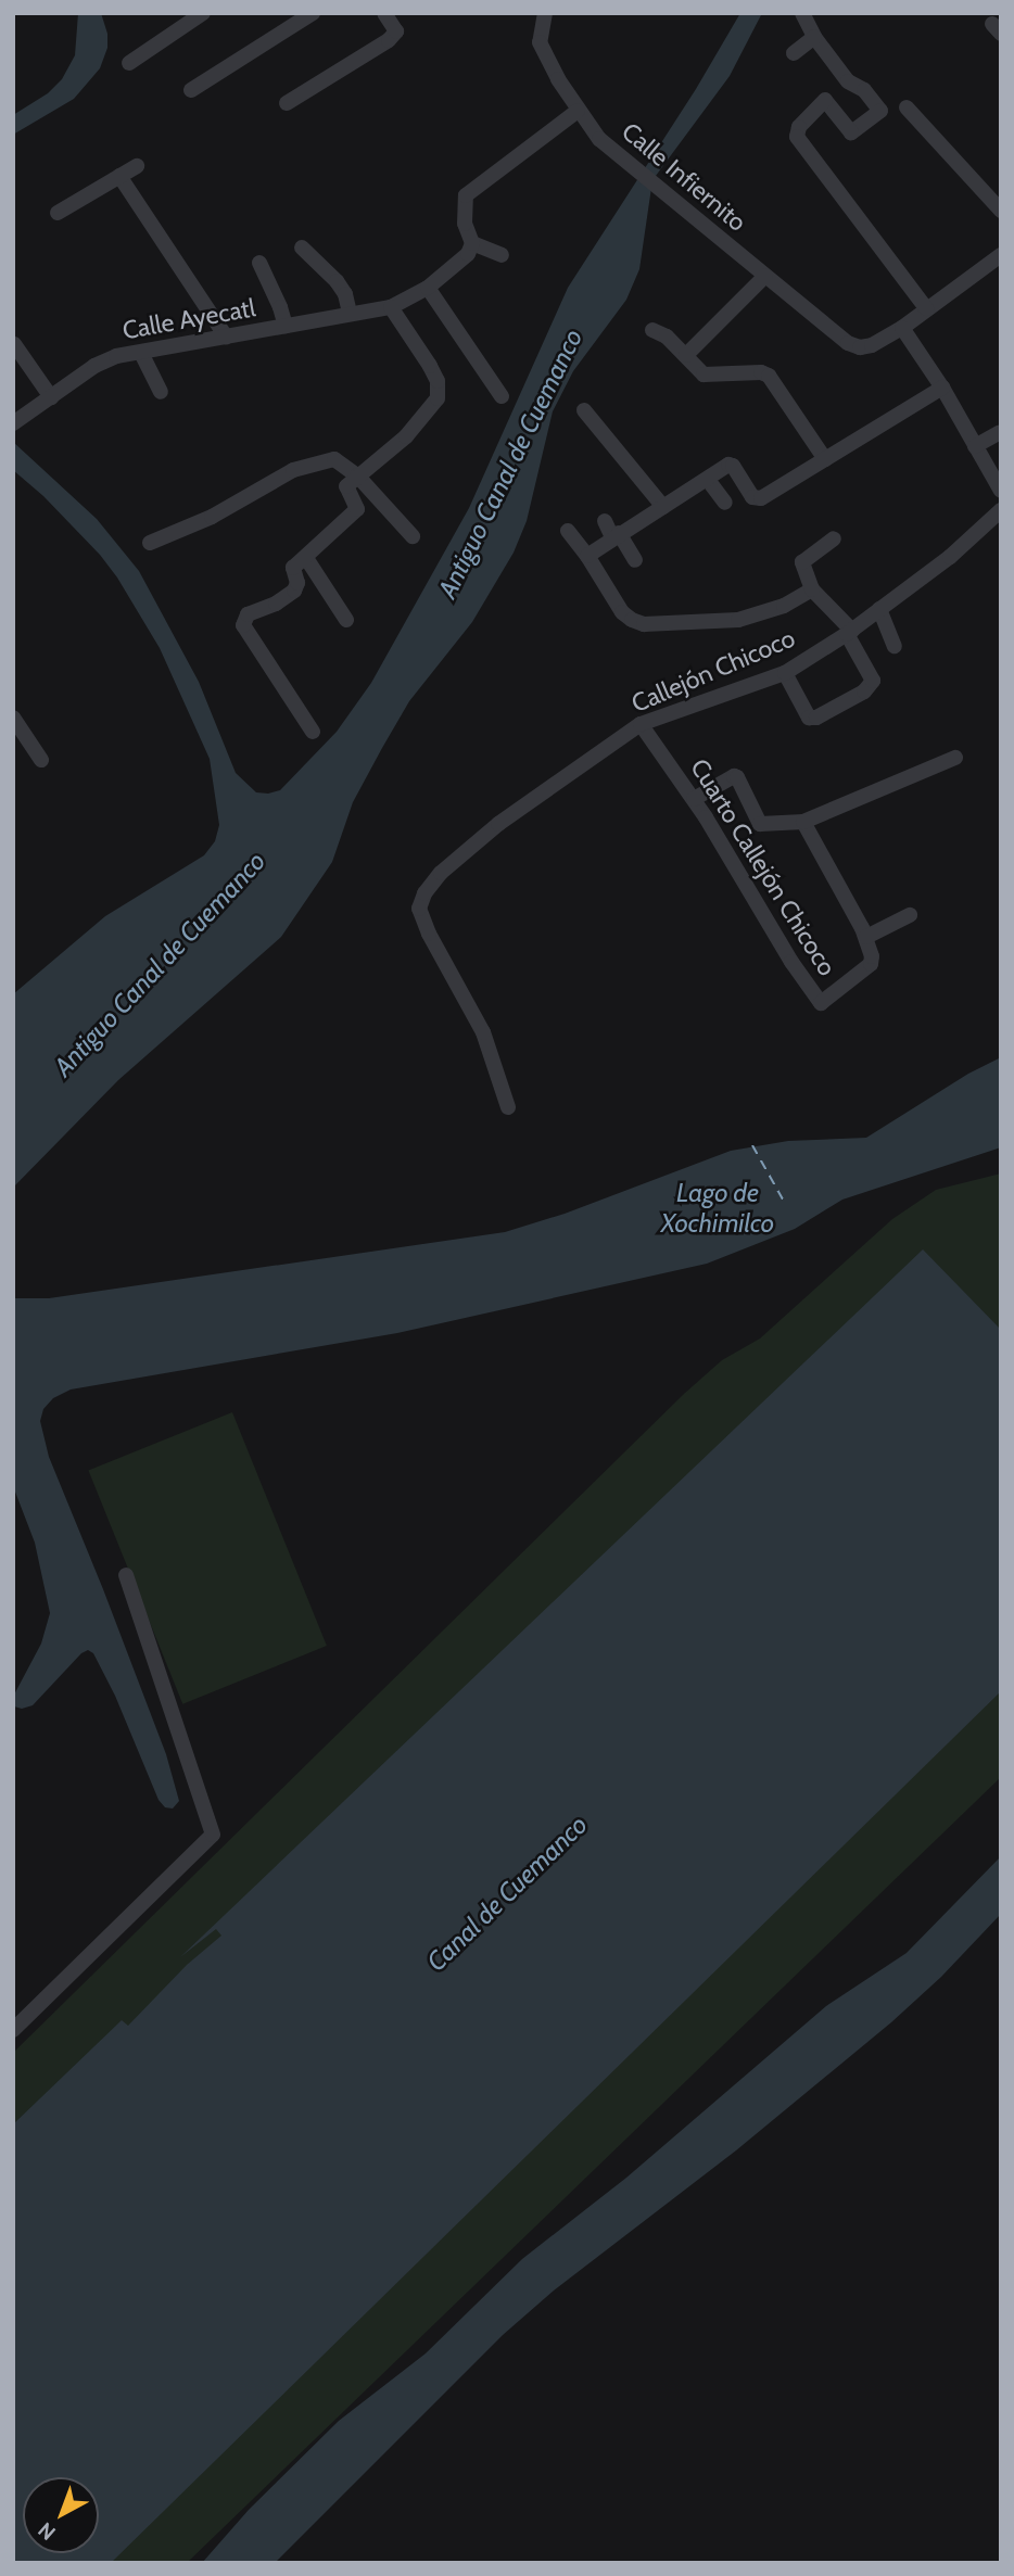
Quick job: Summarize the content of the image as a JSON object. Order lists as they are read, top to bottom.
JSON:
{
  "streets": {
    "street": [
      "Calle Infiernito",
      "Calle Ayecatl",
      "Callejón Chicoco",
      "Cuarto Callejón Chicoco"
    ]
  },
  "crossings": [
    ["Callejón Chicoco", "Cuarto Callejón Chicoco"]
  ],
  "water": ["Antiguo Canal de Cuemanco", "Lago de Xochimilco", "Canal de Cuemanco"],
  "north": "bottom left"
}
